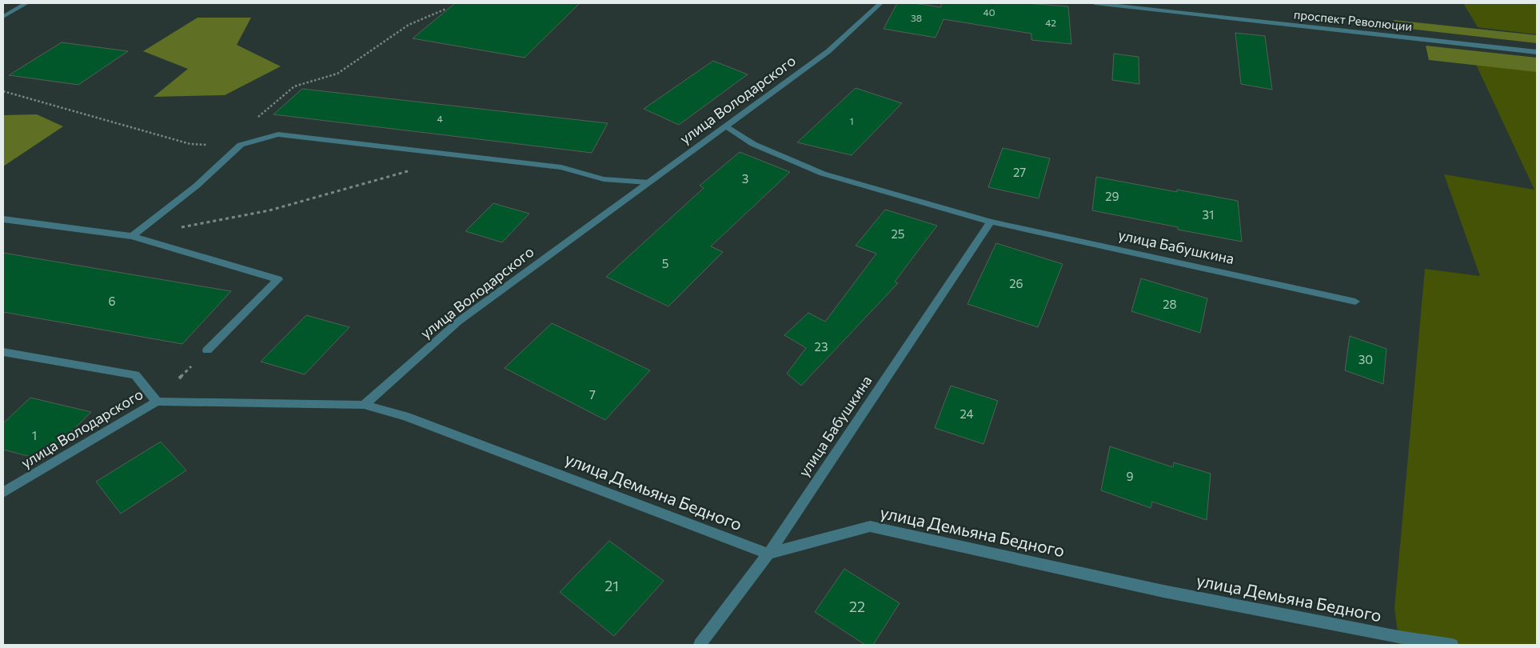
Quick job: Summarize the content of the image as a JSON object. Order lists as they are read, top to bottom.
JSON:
{
  "streets": {
    "street": [
      "проспект Революции",
      "улица Володарского",
      "улица Бабушкина",
      "улица Демьяна Бедного"
    ]
  },
  "crossings": [
    ["улица Володарского", "улица Бабушкина"],
    ["улица Володарского", "улица Демьяна Бедного"],
    ["улица Бабушкина", "улица Демьяна Бедного"]
  ],
  "house_numbers": [
    "40",
    "38",
    "42",
    "4",
    "1",
    "27",
    "3",
    "29",
    "31",
    "25",
    "5",
    "26",
    "6",
    "28",
    "23",
    "30",
    "7",
    "24",
    "1",
    "9",
    "21",
    "22"
  ]
}
